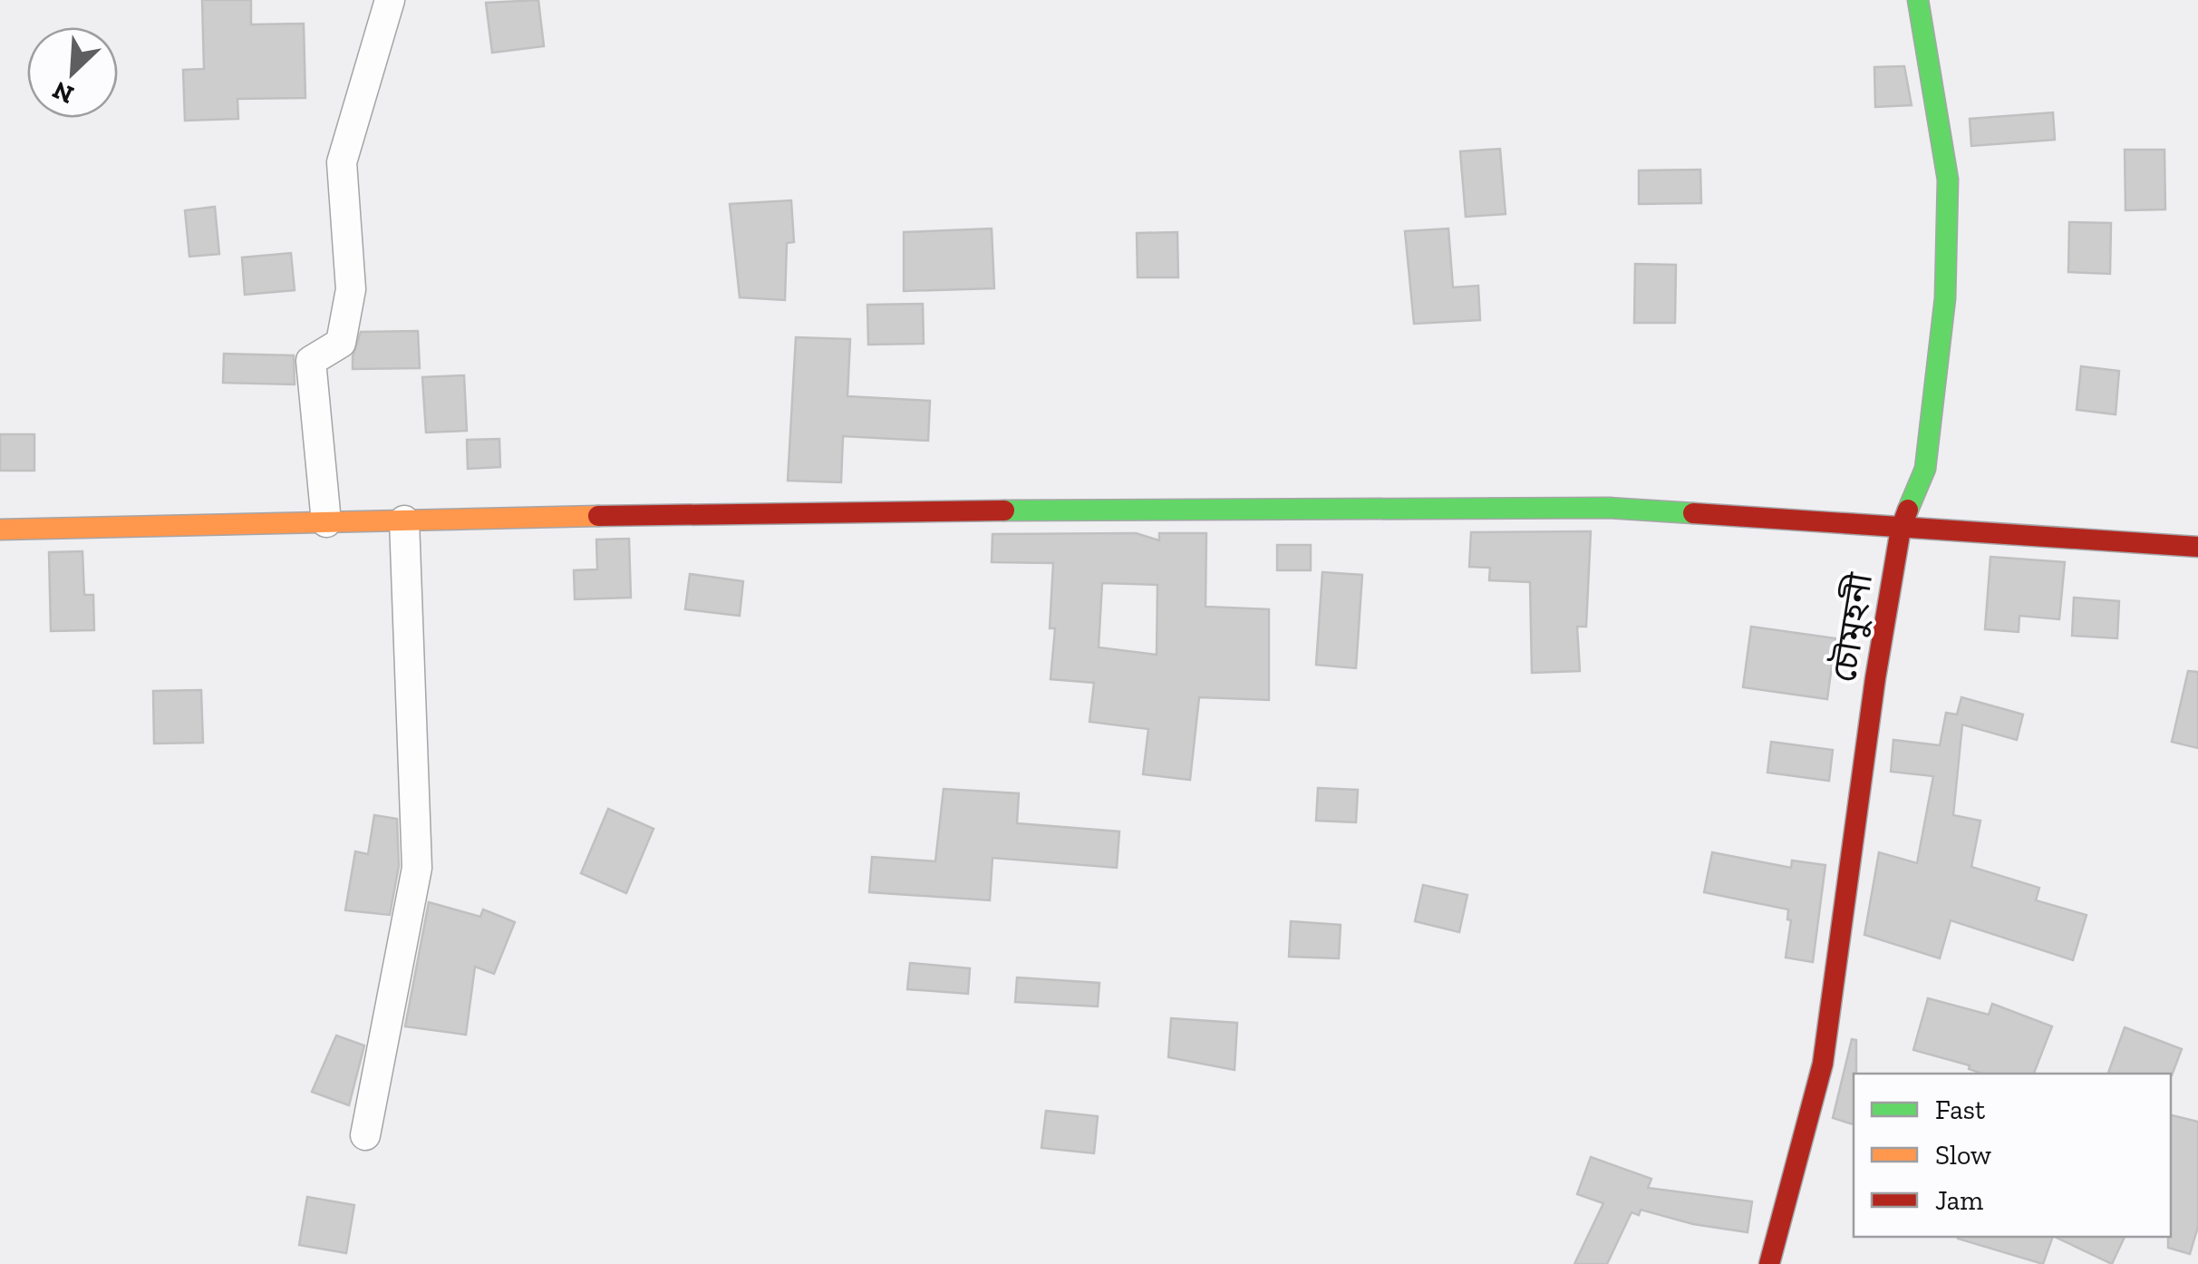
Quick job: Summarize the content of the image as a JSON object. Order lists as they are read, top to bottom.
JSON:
{
  "streets": {
    "street": ["চৌমুহনী"]
  },
  "legend": ["Fast", "Slow", "Jam"],
  "north": "bottom left"
}
